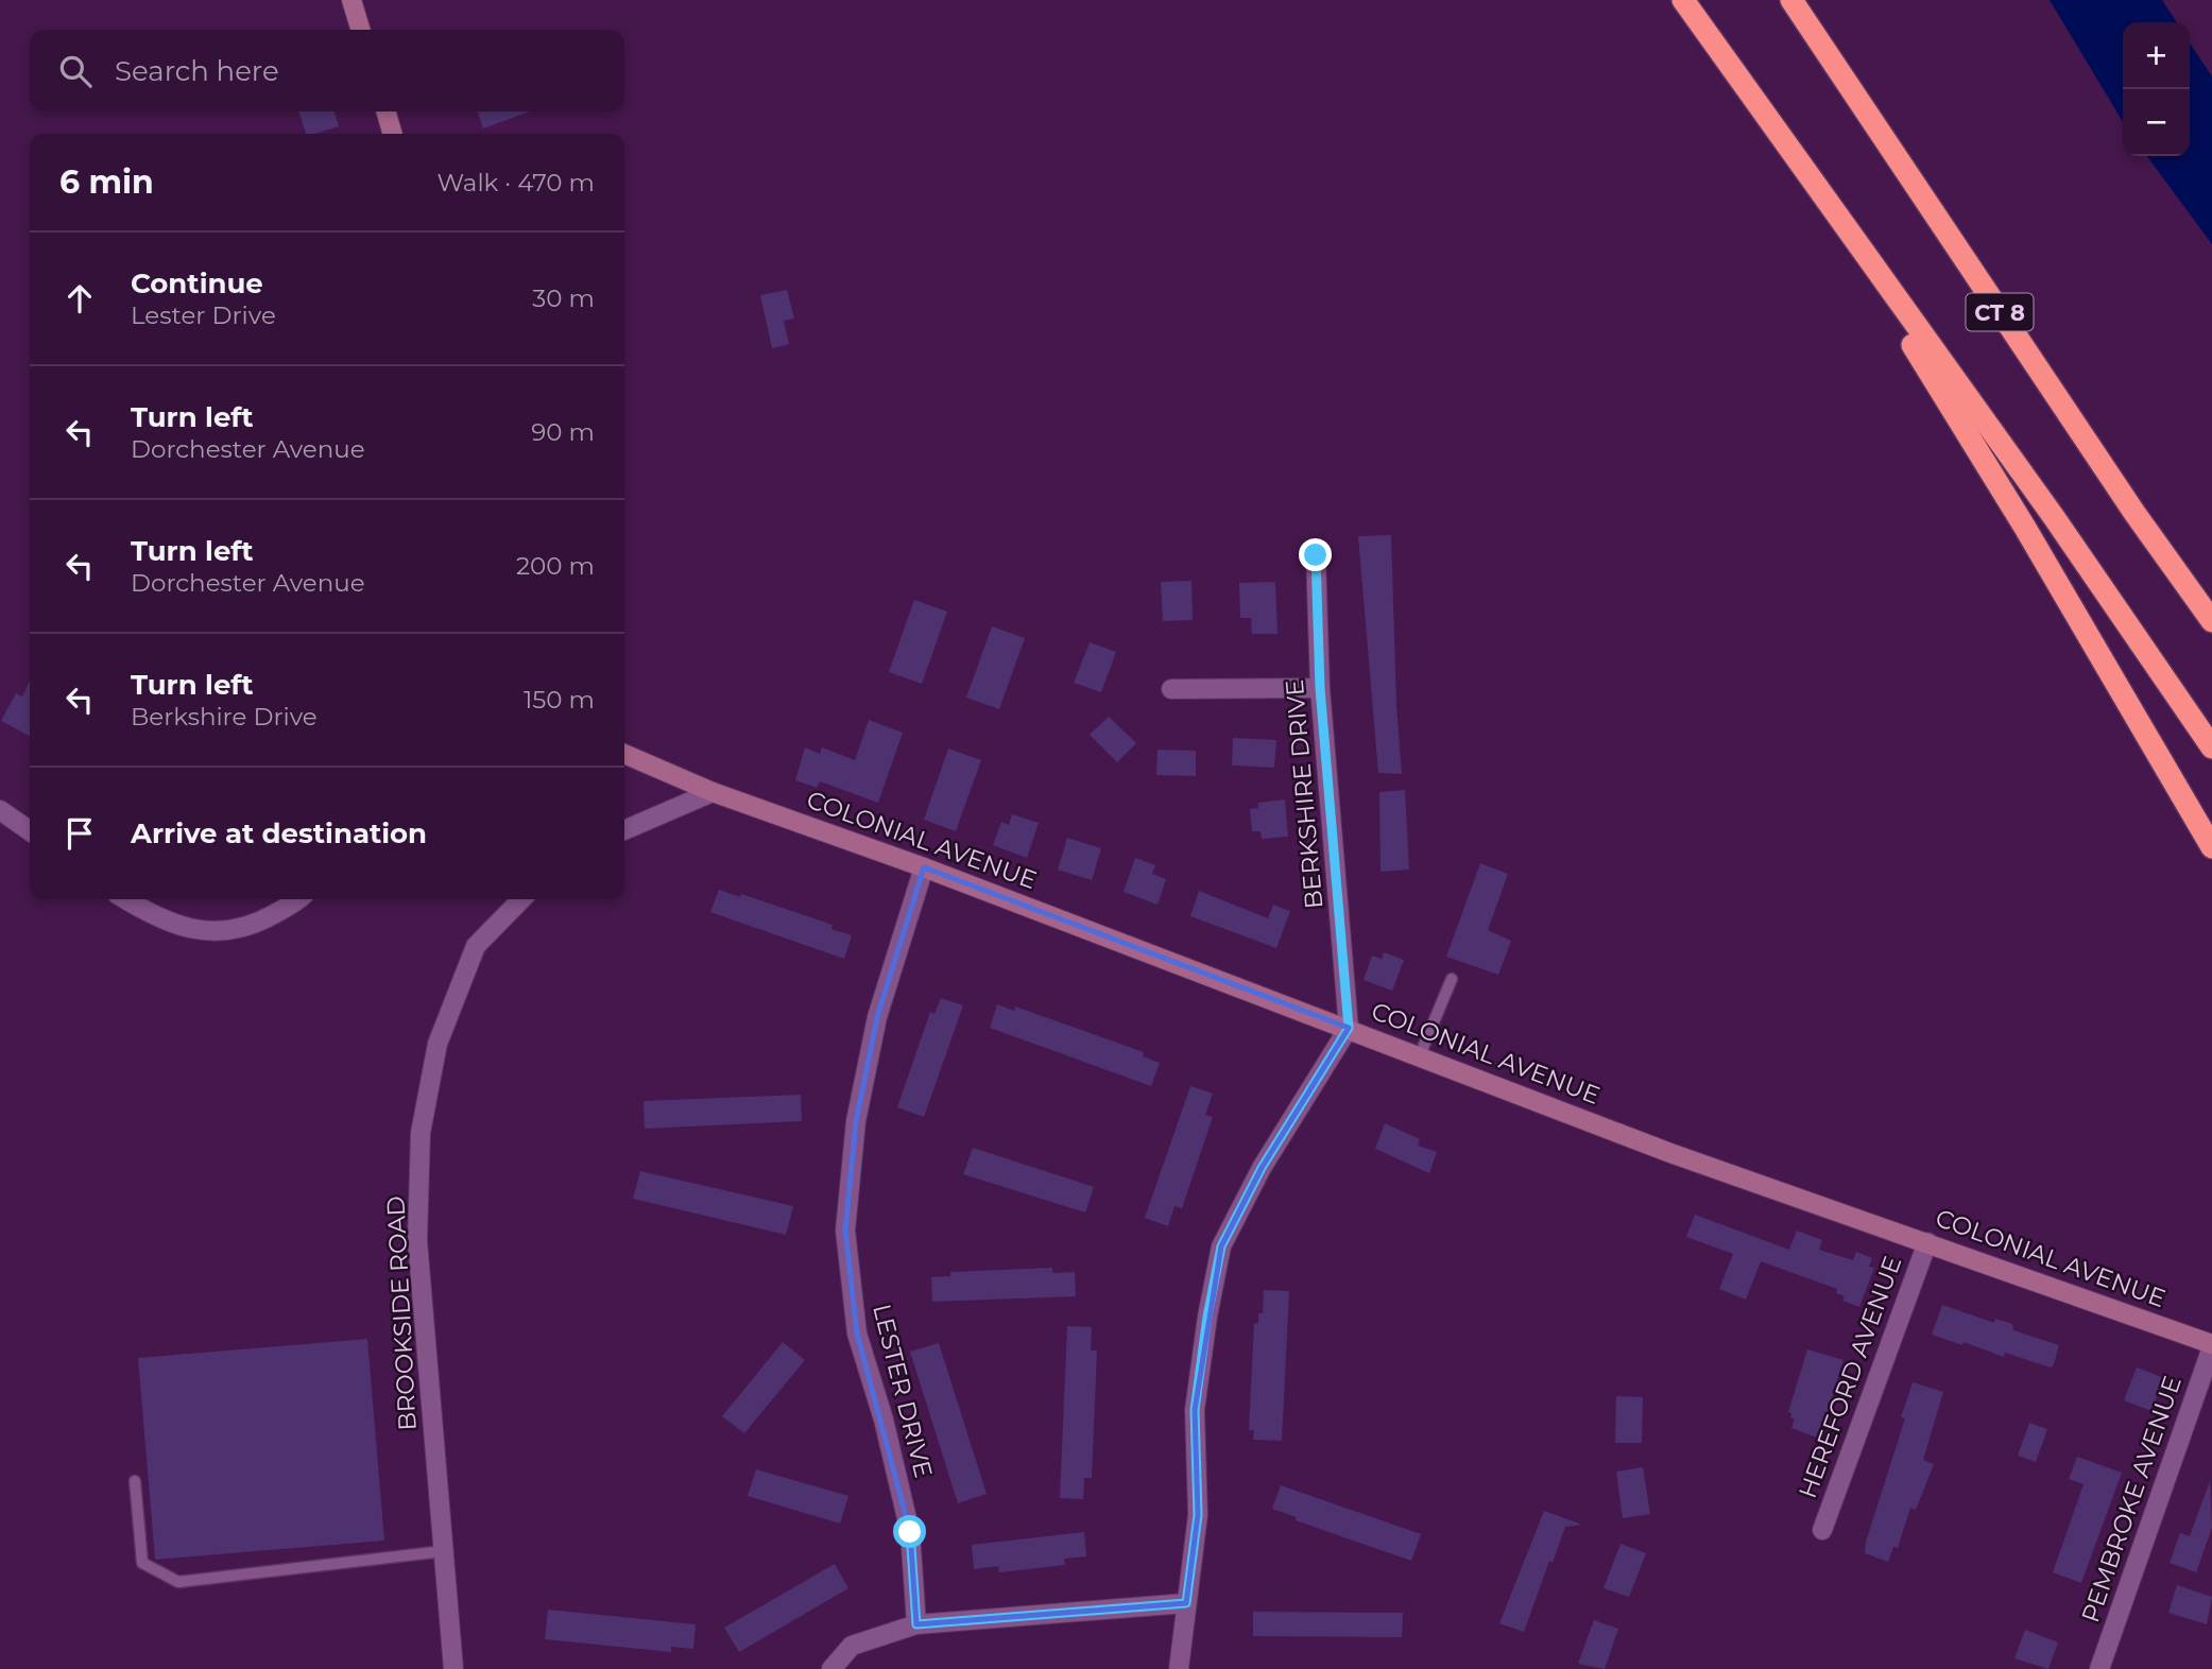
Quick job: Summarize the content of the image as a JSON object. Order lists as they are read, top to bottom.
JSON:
{
  "streets": {
    "highway": ["CT 8"],
    "street": [
      "BERKSHIRE DRIVE",
      "COLONIAL AVENUE",
      "BROOKSIDE ROAD",
      "HEREFORD AVENUE",
      "LESTER DRIVE",
      "PEMBROKE AVENUE"
    ]
  },
  "crossings": [
    ["BERKSHIRE DRIVE", "COLONIAL AVENUE"],
    ["COLONIAL AVENUE", "HEREFORD AVENUE"],
    ["COLONIAL AVENUE", "LESTER DRIVE"],
    ["COLONIAL AVENUE", "PEMBROKE AVENUE"]
  ],
  "page": {
    "map_buttons": ["+", "−"],
    "search": "Search here",
    "heading": ["6 min", "Walk · 470 m"],
    "list": [
      ["Continue", "Lester Drive", "30 m"],
      ["Turn left", "Dorchester Avenue", "90 m"],
      ["Turn left", "Dorchester Avenue", "200 m"],
      ["Turn left", "Berkshire Drive", "150 m"],
      "Arrive at destination"
    ]
  }
}
